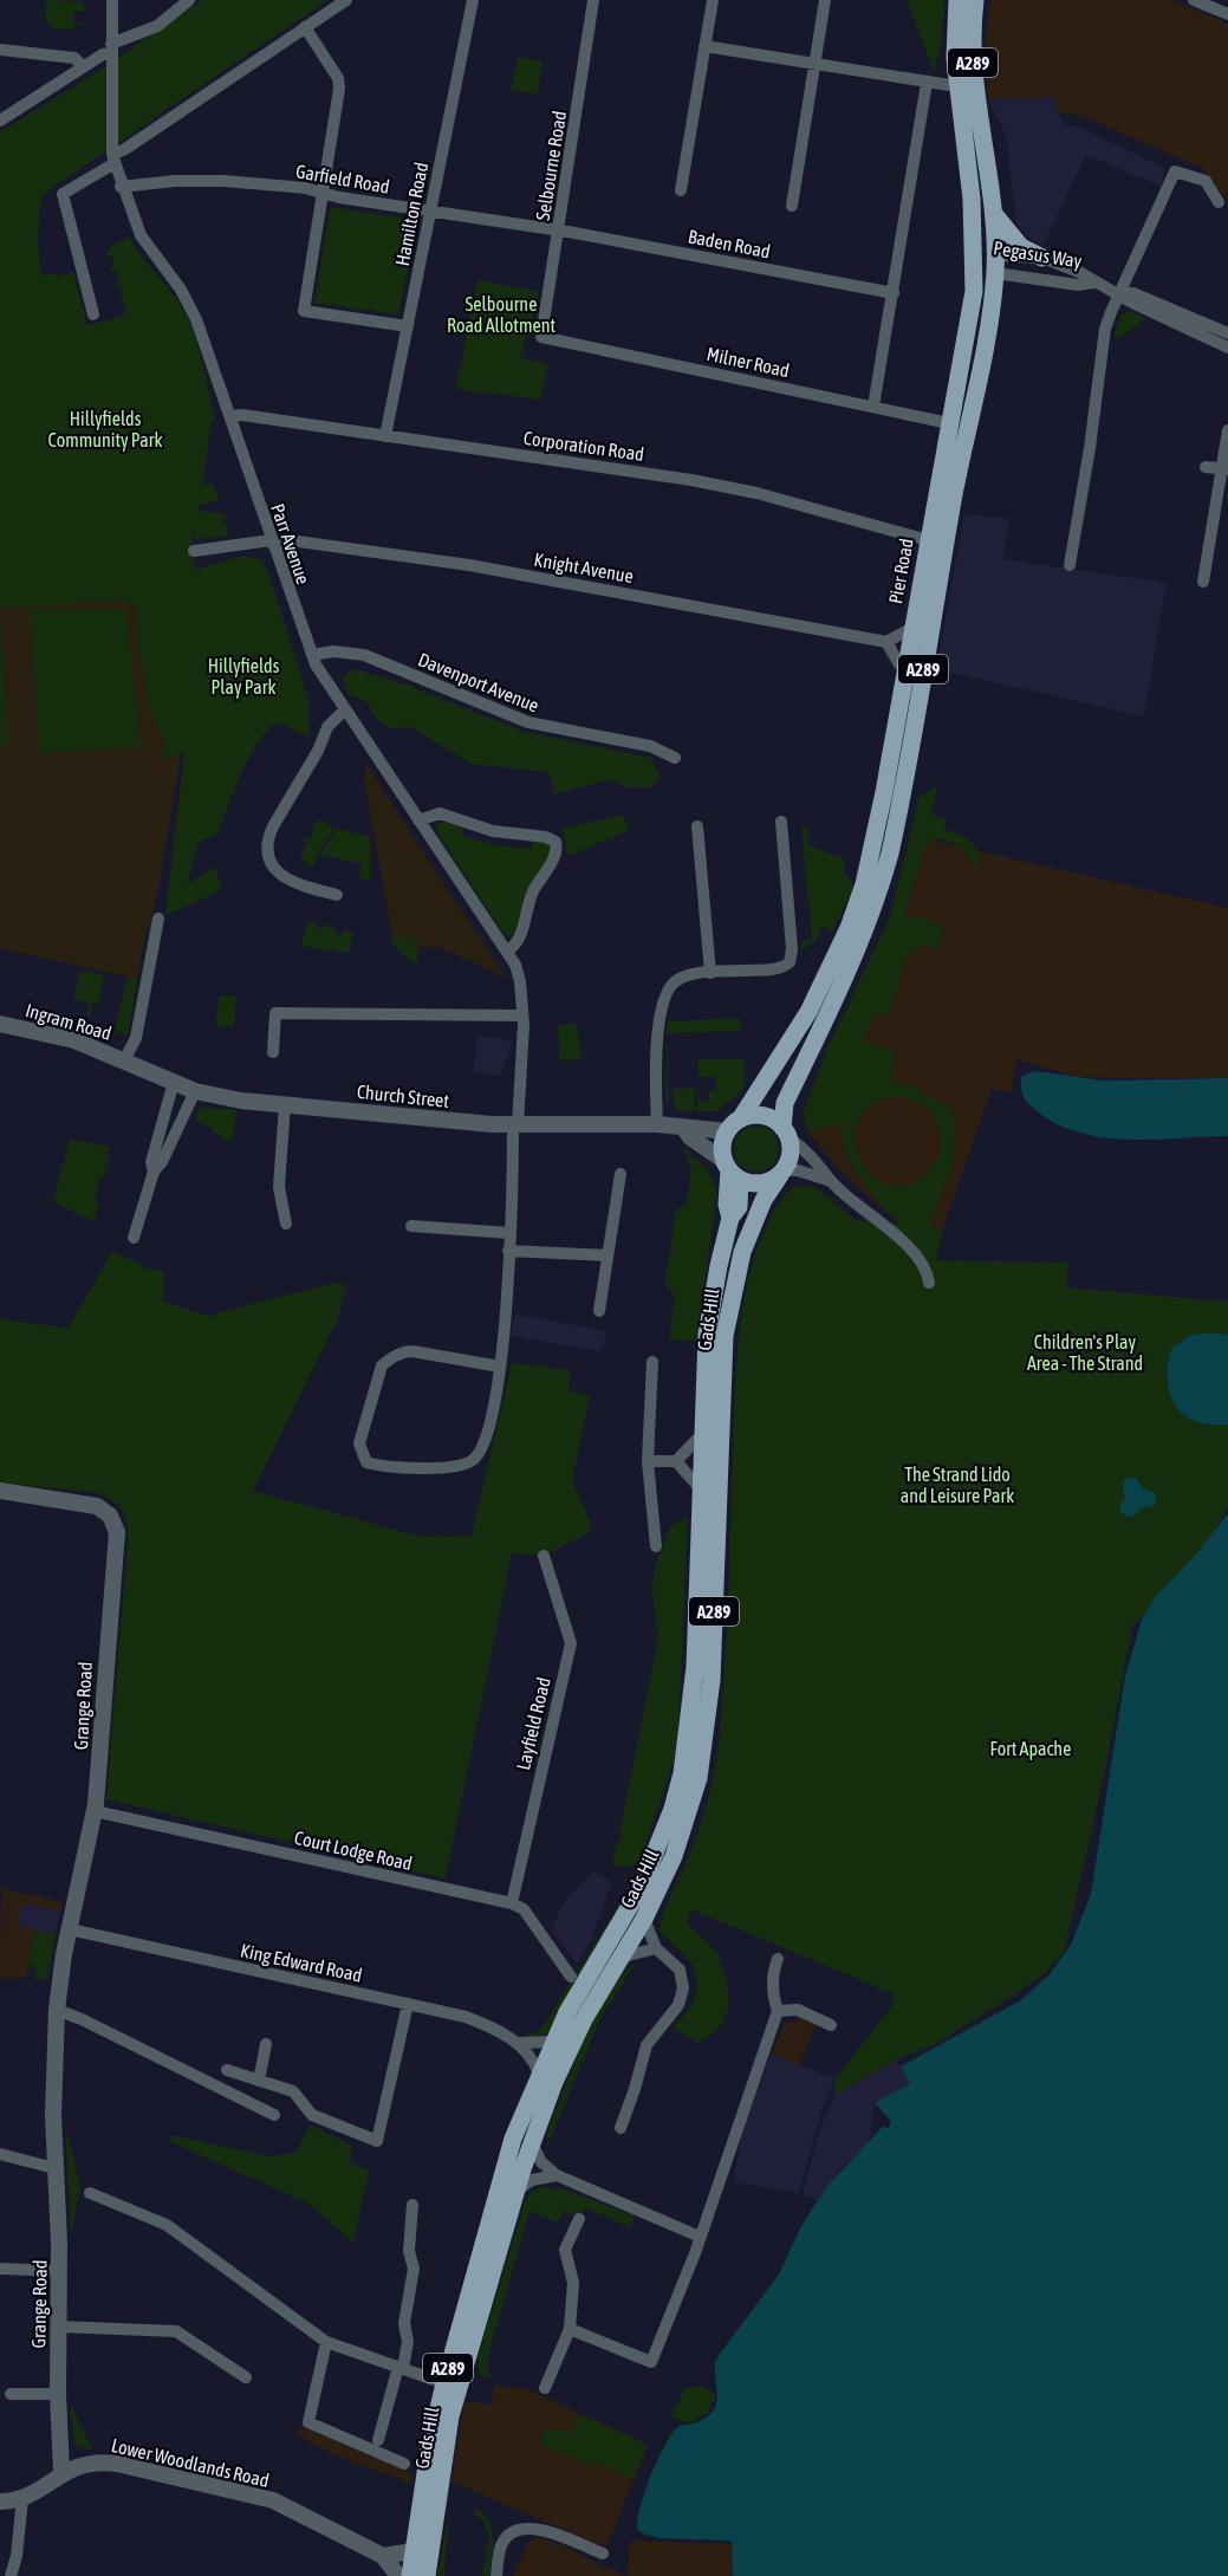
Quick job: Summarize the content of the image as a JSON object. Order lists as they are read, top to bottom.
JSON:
{
  "streets": {
    "main road": [
      "A289",
      "Pegasus Way",
      "Pier Road",
      "Gads Hill"
    ],
    "street": [
      "Selbourne Road",
      "Garfield Road",
      "Hamilton Road",
      "Baden Road",
      "Milner Road",
      "Corporation Road",
      "Parr Avenue",
      "Knight Avenue",
      "Davenport Avenue",
      "Ingram Road",
      "Church Street",
      "Grange Road",
      "Layfield Road",
      "Court Lodge Road",
      "King Edward Road",
      "Lower Woodlands Road"
    ]
  },
  "crossings": [
    ["A289", "Pier Road"],
    ["A289", "Church Street"],
    ["A289", "Gads Hill"],
    ["Selbourne Road", "Garfield Road"],
    ["Selbourne Road", "Baden Road"],
    ["Selbourne Road", "Milner Road"],
    ["Garfield Road", "Hamilton Road"],
    ["Garfield Road", "Baden Road"],
    ["Garfield Road", "Parr Avenue"],
    ["Hamilton Road", "Corporation Road"],
    ["Pegasus Way", "Pier Road"],
    ["Milner Road", "Pier Road"],
    ["Corporation Road", "Parr Avenue"],
    ["Corporation Road", "Pier Road"],
    ["Parr Avenue", "Knight Avenue"],
    ["Parr Avenue", "Davenport Avenue"],
    ["Parr Avenue", "Church Street"],
    ["Pier Road", "Church Street"],
    ["Pier Road", "Gads Hill"],
    ["Ingram Road", "Church Street"],
    ["Church Street", "Gads Hill"],
    ["Gads Hill", "King Edward Road"],
    ["Grange Road", "Court Lodge Road"],
    ["Grange Road", "King Edward Road"],
    ["Grange Road", "Lower Woodlands Road"],
    ["Layfield Road", "Court Lodge Road"]
  ],
  "parks": [
    "Selbourne Road Allotment",
    "Hillyfields Community Park",
    "Hillyfields Play Park",
    "Children's Play Area - The Strand",
    "The Strand Lido and Leisure Park",
    "Fort Apache"
  ]
}
